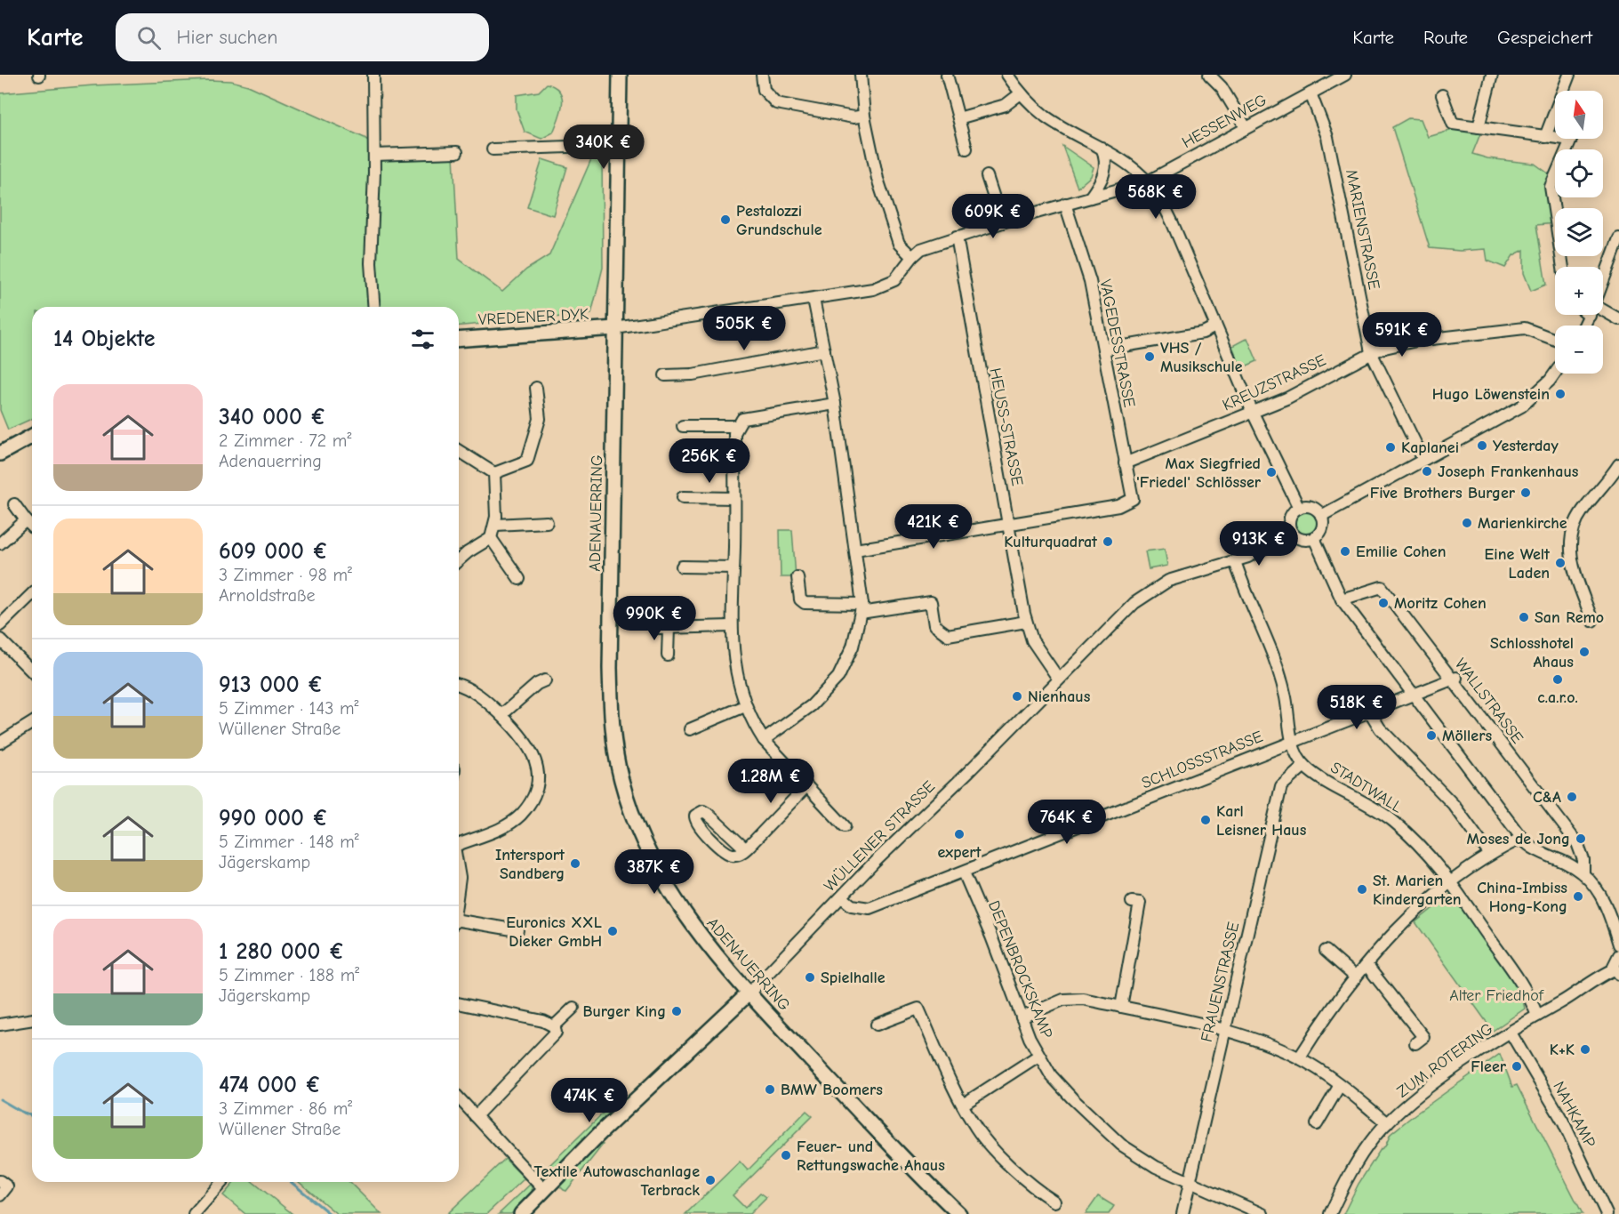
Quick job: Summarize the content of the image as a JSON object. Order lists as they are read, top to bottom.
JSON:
{
  "streets": {
    "main road": ["VREDENER DYK", "ADENAUERRING", "WÜLLENER STRASSE"],
    "street": [
      "HESSENWEG",
      "MARIENSTRASSE",
      "VAGEDESSTRASSE",
      "KREUZSTRASSE",
      "HEUSS-STRASSE",
      "WALLSTRASSE",
      "SCHLOSSSTRASSE",
      "STADTWALL",
      "DEPENBROCKSKAMP",
      "FRAUENSTRASSE",
      "ZUM ROTERING",
      "NAHKAMP"
    ]
  },
  "crossings": [
    ["HESSENWEG", "MARIENSTRASSE"],
    ["HESSENWEG", "VAGEDESSTRASSE"],
    ["HESSENWEG", "HEUSS-STRASSE"],
    ["MARIENSTRASSE", "KREUZSTRASSE"],
    ["VREDENER DYK", "ADENAUERRING"],
    ["VAGEDESSTRASSE", "KREUZSTRASSE"],
    ["VAGEDESSTRASSE", "HEUSS-STRASSE"],
    ["HEUSS-STRASSE", "WÜLLENER STRASSE"],
    ["ADENAUERRING", "WÜLLENER STRASSE"],
    ["WALLSTRASSE", "SCHLOSSSTRASSE"],
    ["SCHLOSSSTRASSE", "WÜLLENER STRASSE"],
    ["SCHLOSSSTRASSE", "DEPENBROCKSKAMP"],
    ["STADTWALL", "FRAUENSTRASSE"],
    ["STADTWALL", "ZUM ROTERING"],
    ["DEPENBROCKSKAMP", "FRAUENSTRASSE"],
    ["ZUM ROTERING", "NAHKAMP"]
  ],
  "parks": ["Alter Friedhof"],
  "places": [
    "Pestalozzi Grundschule",
    "VHS / Musikschule",
    "Hugo Löwenstein",
    "Yesterday",
    "Kaplanei",
    "Joseph Frankenhaus",
    "Max Siegfried 'Friedel' Schlösser",
    "Five Brothers Burger",
    "Marienkirche",
    "Kulturquadrat",
    "Emilie Cohen",
    "Eine Welt Laden",
    "Moritz Cohen",
    "San Remo",
    "Schlosshotel Ahaus",
    "c.a.r.o.",
    "Nienhaus",
    "Möllers",
    "C&A",
    "Karl Leisner Haus",
    "expert",
    "Moses de Jong",
    "Intersport Sandberg",
    "St. Marien Kindergarten",
    "China-Imbiss Hong-Kong",
    "Euronics XXL Dieker GmbH",
    "Spielhalle",
    "Burger King",
    "K+K",
    "Fleer",
    "BMW Boomers",
    "Feuer- und Rettungswache Ahaus",
    "Textile Autowaschanlage Terbrack"
  ],
  "north": "top",
  "page": {
    "header": "Karte",
    "search": "Hier suchen",
    "nav": ["Karte", "Route", "Gespeichert"],
    "map_buttons": ["+", "−"],
    "price": [
      "340K €",
      "568K €",
      "609K €",
      "505K €",
      "591K €",
      "256K €",
      "421K €",
      "913K €",
      "990K €",
      "518K €",
      "1.28M €",
      "764K €",
      "387K €",
      "474K €"
    ],
    "heading": "14 Objekte",
    "list": [
      {
        "name": "340 000 €",
        "note": "2 Zimmer · 72 m² · Adenauerring"
      },
      {
        "name": "609 000 €",
        "note": "3 Zimmer · 98 m² · Arnoldstraße"
      },
      {
        "name": "913 000 €",
        "note": "5 Zimmer · 143 m² · Wüllener Straße"
      },
      {
        "name": "990 000 €",
        "note": "5 Zimmer · 148 m² · Jägerskamp"
      },
      {
        "name": "1 280 000 €",
        "note": "5 Zimmer · 188 m² · Jägerskamp"
      },
      {
        "name": "474 000 €",
        "note": "3 Zimmer · 86 m² · Wüllener Straße"
      }
    ]
  }
}
